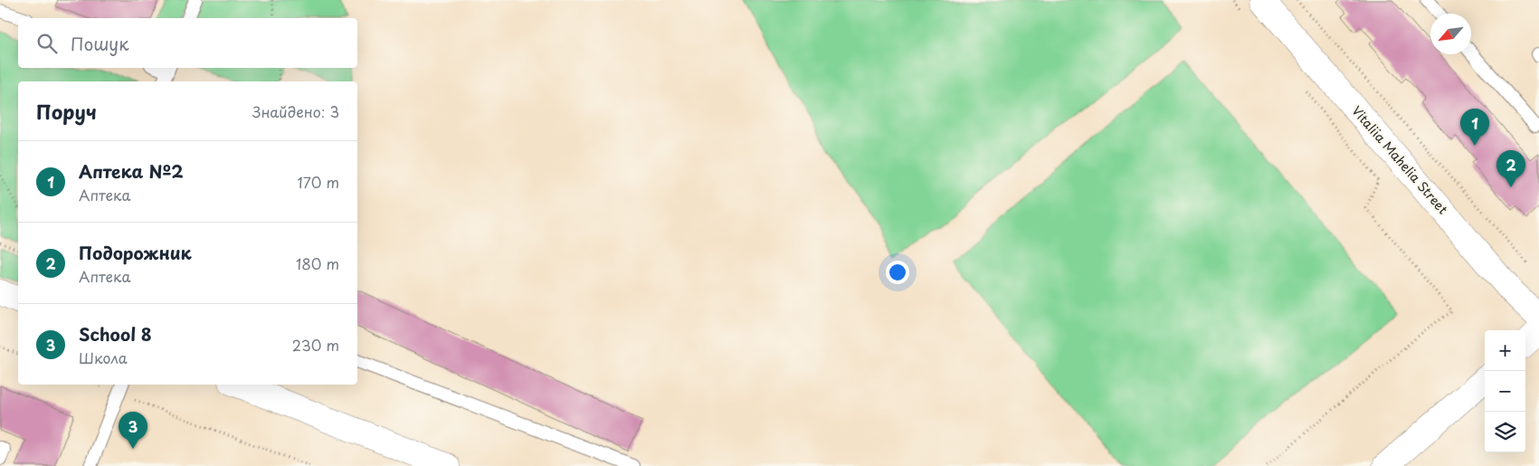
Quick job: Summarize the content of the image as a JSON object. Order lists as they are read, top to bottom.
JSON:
{
  "streets": {
    "street": ["Vitaliia Mahelia Street"]
  },
  "north": "bottom left",
  "page": {
    "search": "Пошук",
    "heading": ["Поруч", "Знайдено: 3"],
    "pins": ["1", "2", "3"],
    "list": [
      {
        "mark": "1",
        "name": "Аптека №2",
        "note": "Аптека",
        "value": "170 m"
      },
      {
        "mark": "2",
        "name": "Подорожник",
        "note": "Аптека",
        "value": "180 m"
      },
      {
        "mark": "3",
        "name": "School 8",
        "note": "Школа",
        "value": "230 m"
      }
    ],
    "map_buttons": ["+", "−"]
  }
}
